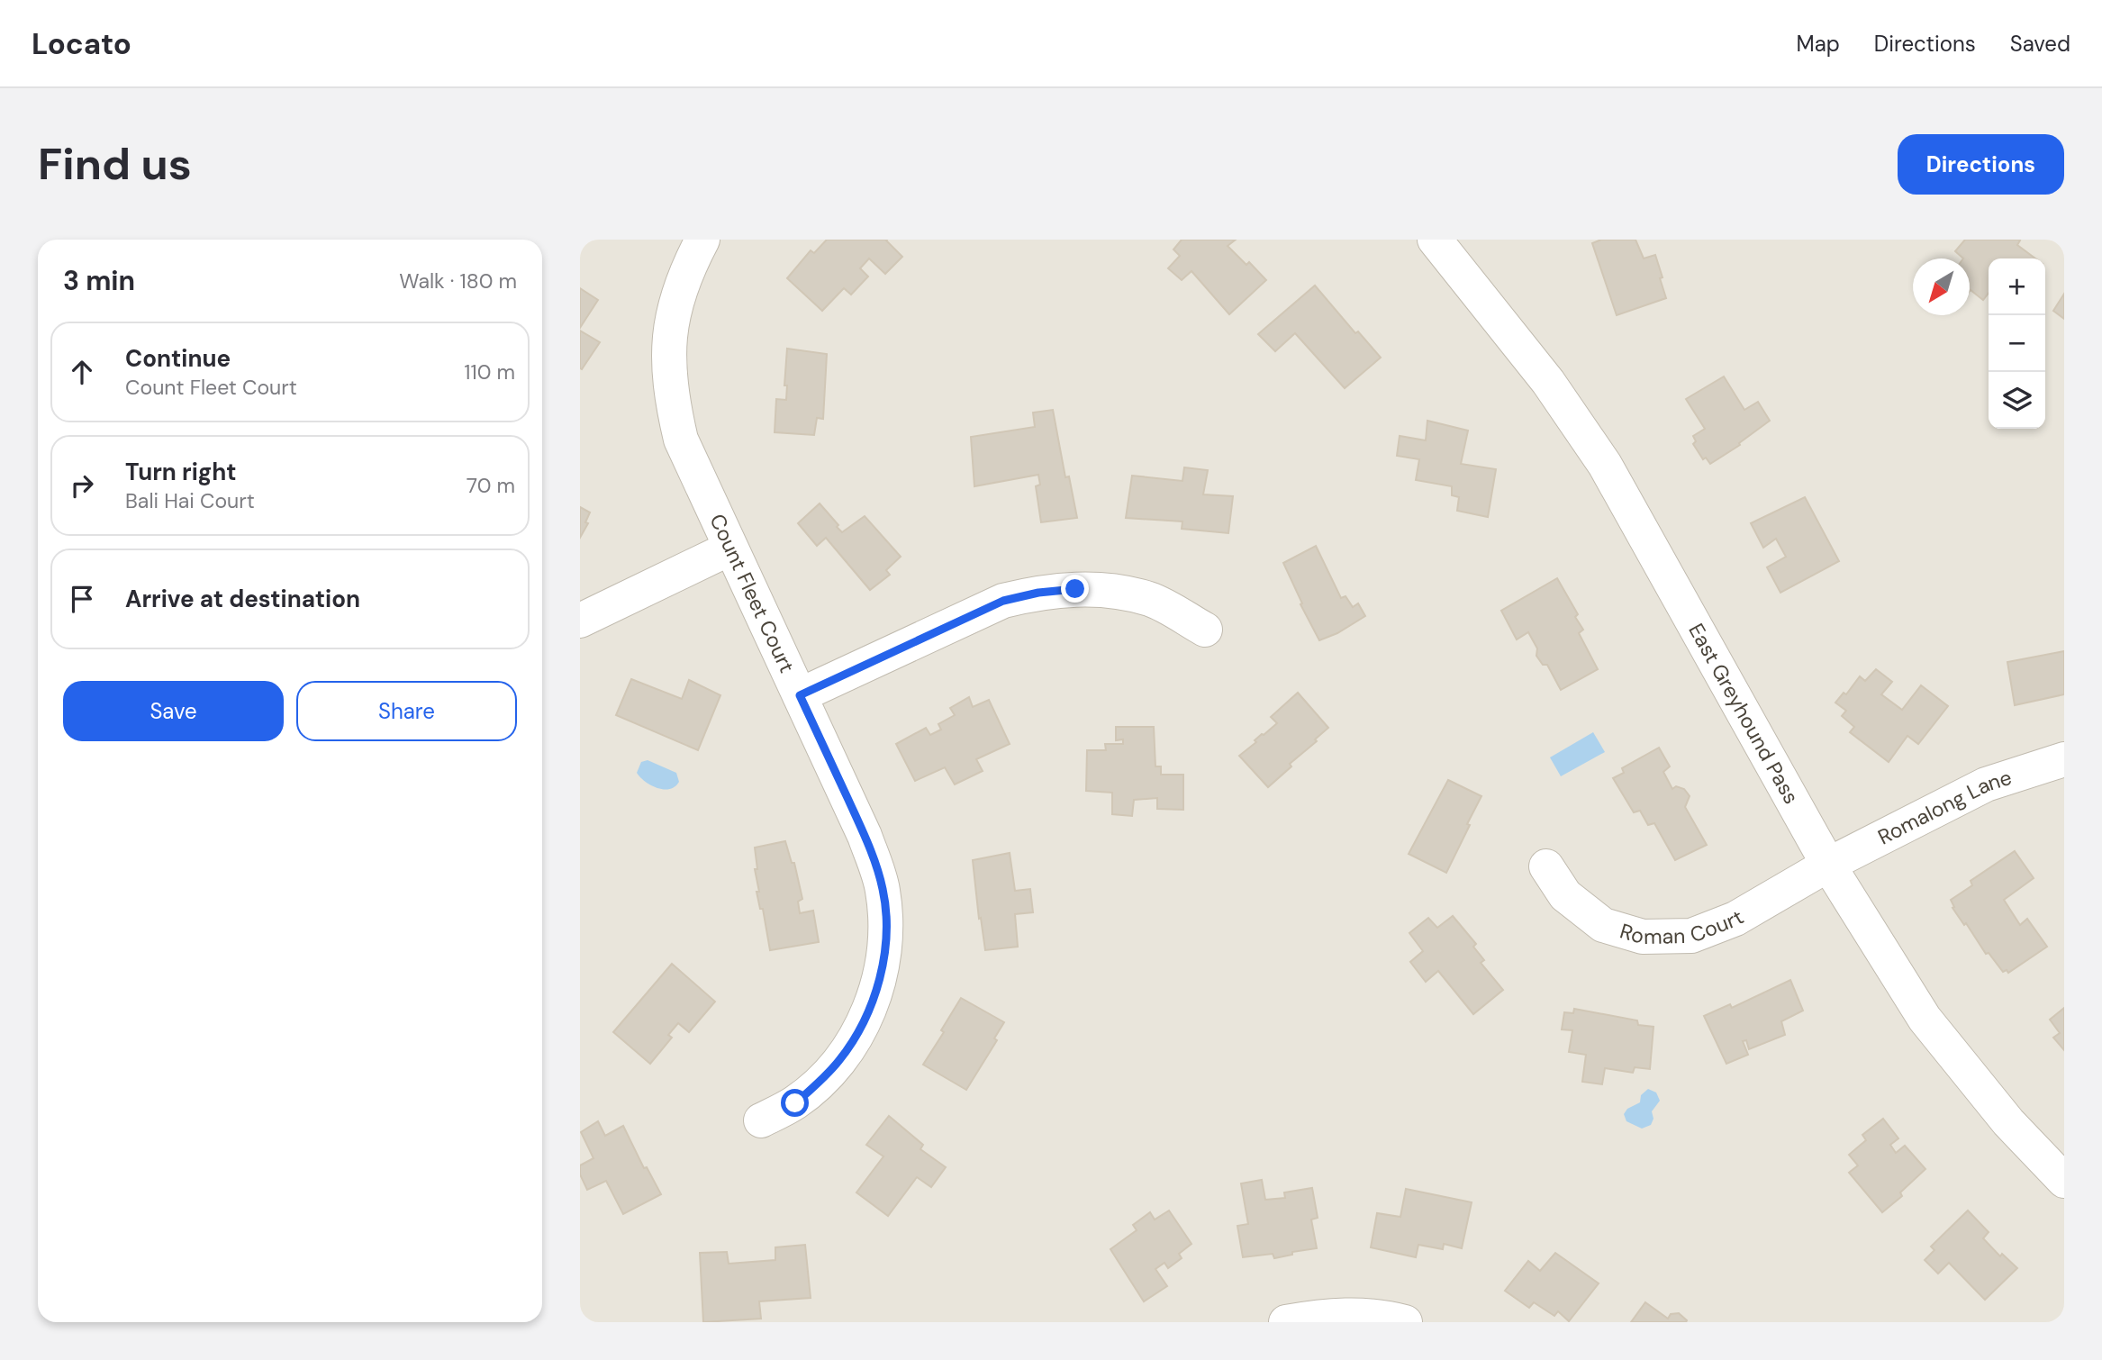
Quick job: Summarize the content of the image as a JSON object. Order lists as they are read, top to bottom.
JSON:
{
  "streets": {
    "street": [
      "Count Fleet Court",
      "East Greyhound Pass",
      "Romalong Lane",
      "Roman Court"
    ]
  },
  "crossings": [
    ["East Greyhound Pass", "Romalong Lane"],
    ["East Greyhound Pass", "Roman Court"],
    ["Romalong Lane", "Roman Court"]
  ],
  "north": "bottom left",
  "page": {
    "header": "Locato",
    "nav": ["Map", "Directions", "Saved"],
    "buttons": [
      "Directions",
      ["Save", "Share"]
    ],
    "title": "Find us",
    "heading": ["3 min", "Walk · 180 m"],
    "map_buttons": ["+", "−"],
    "list": [
      ["Continue", "Count Fleet Court", "110 m"],
      ["Turn right", "Bali Hai Court", "70 m"],
      "Arrive at destination"
    ]
  }
}
